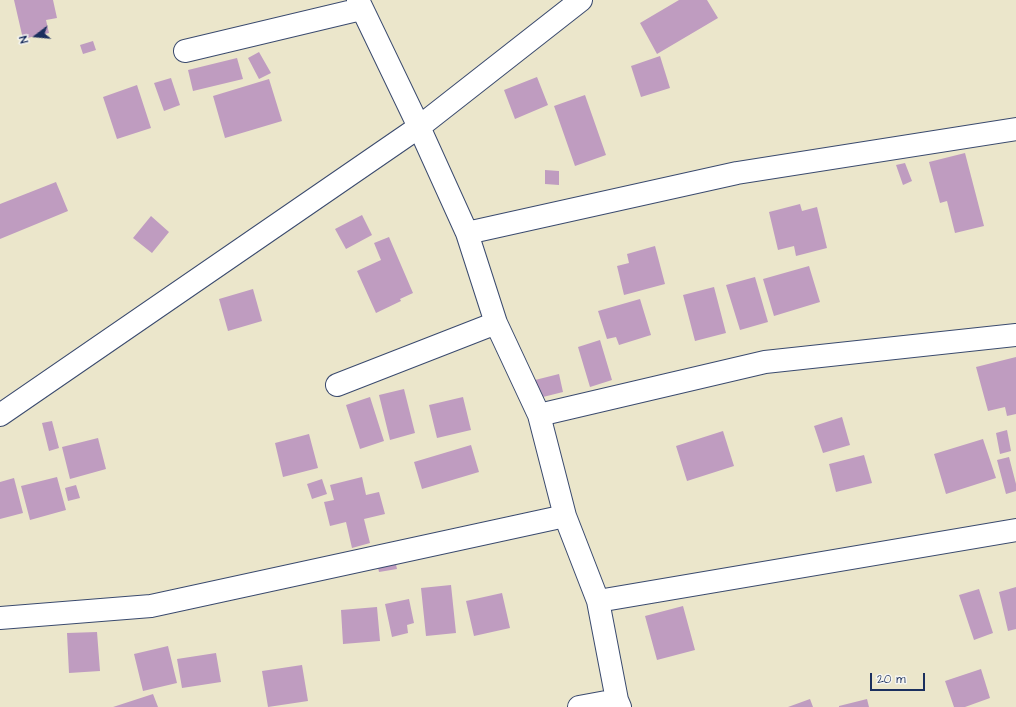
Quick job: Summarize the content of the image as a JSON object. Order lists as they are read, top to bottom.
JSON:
{
  "scale_bar": "20 m",
  "north": "left"
}
